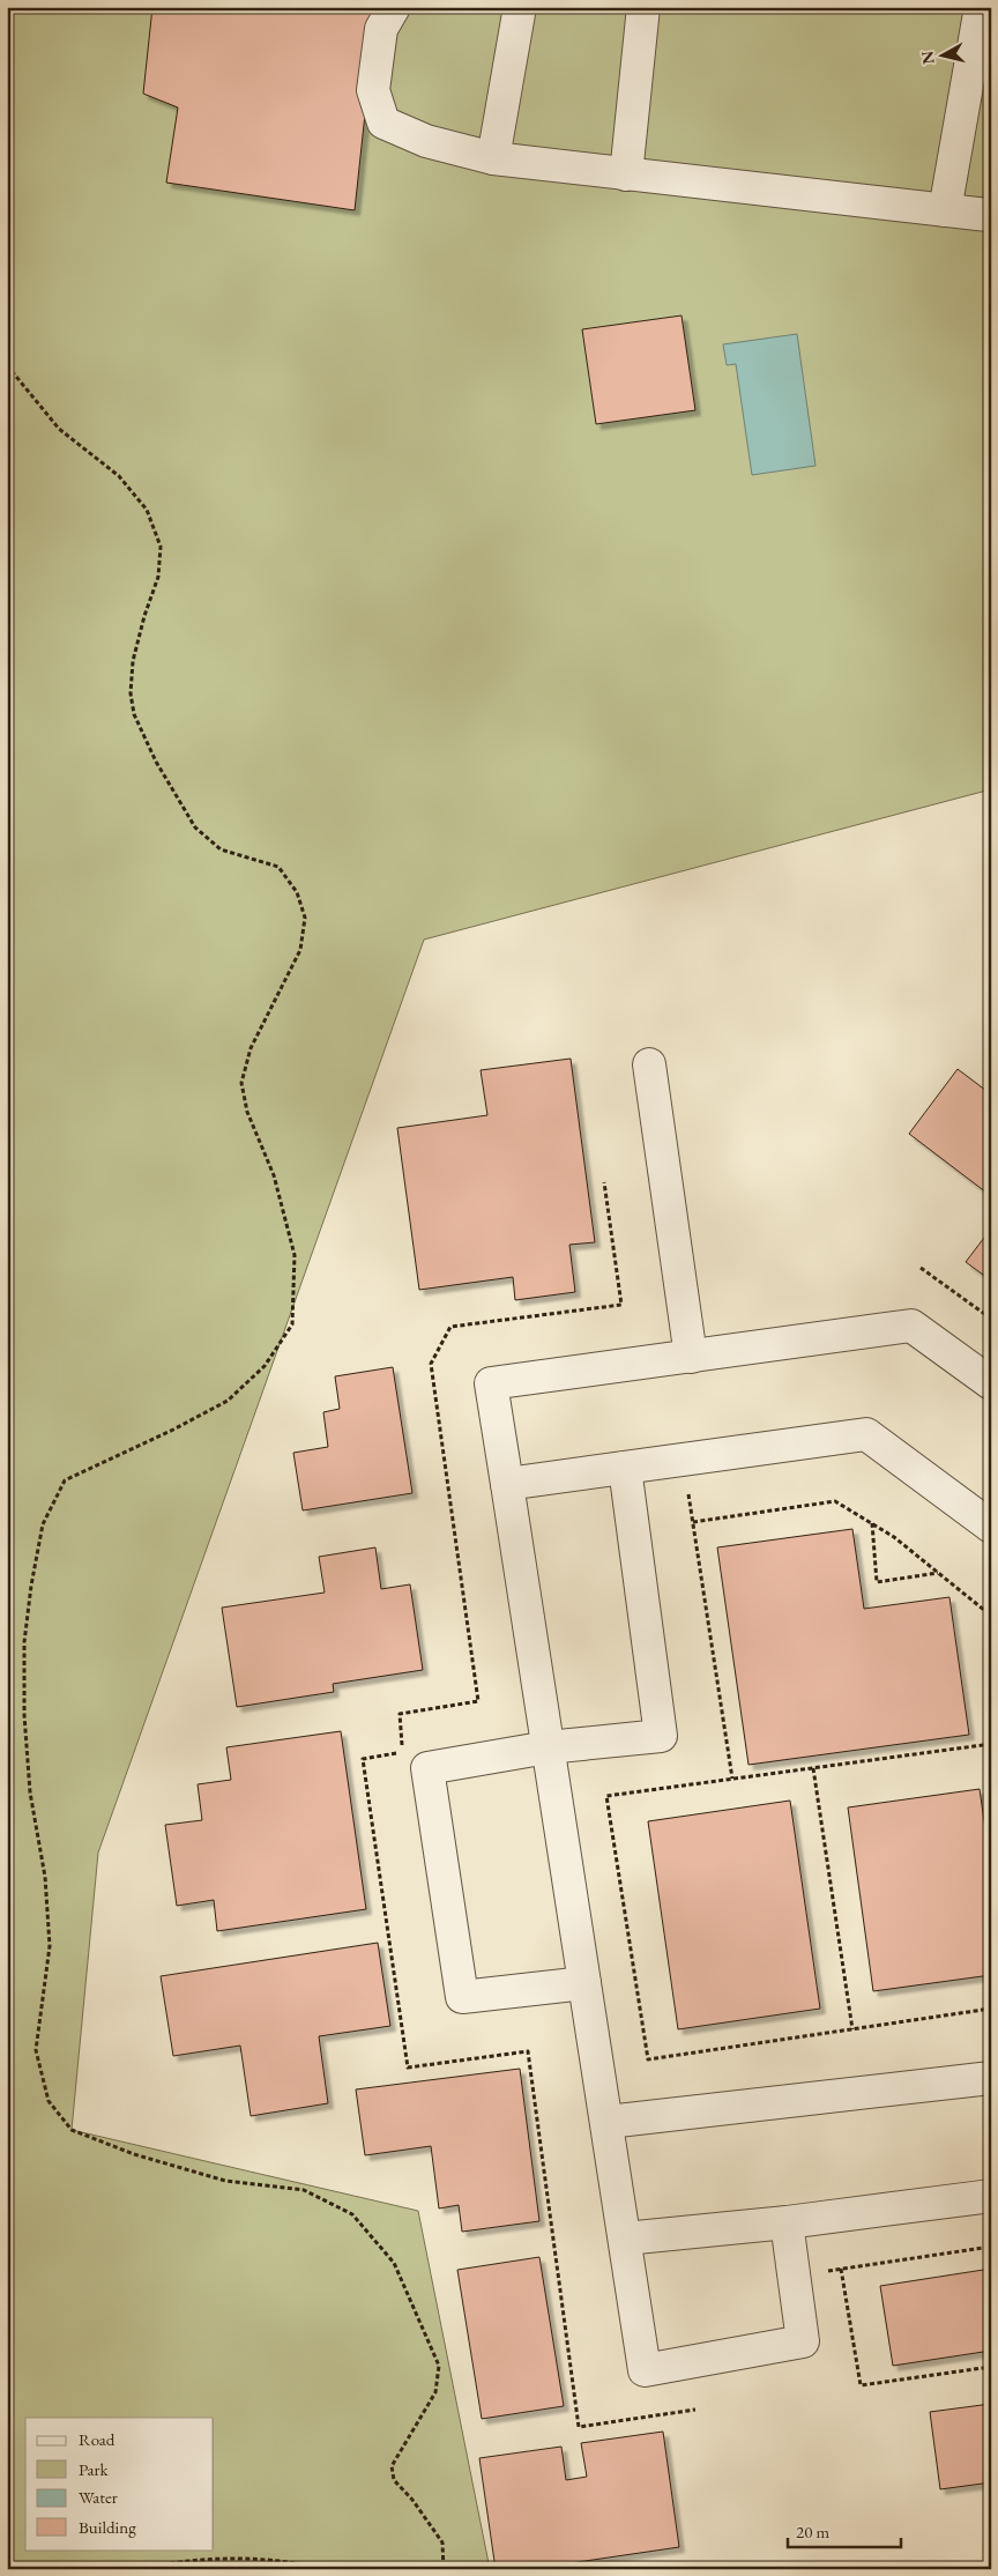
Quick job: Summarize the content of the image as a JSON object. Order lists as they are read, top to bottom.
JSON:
{
  "legend": [
    "Road",
    "Park",
    "Water",
    "Building"
  ],
  "scale_bar": "20 m",
  "north": "left"
}
